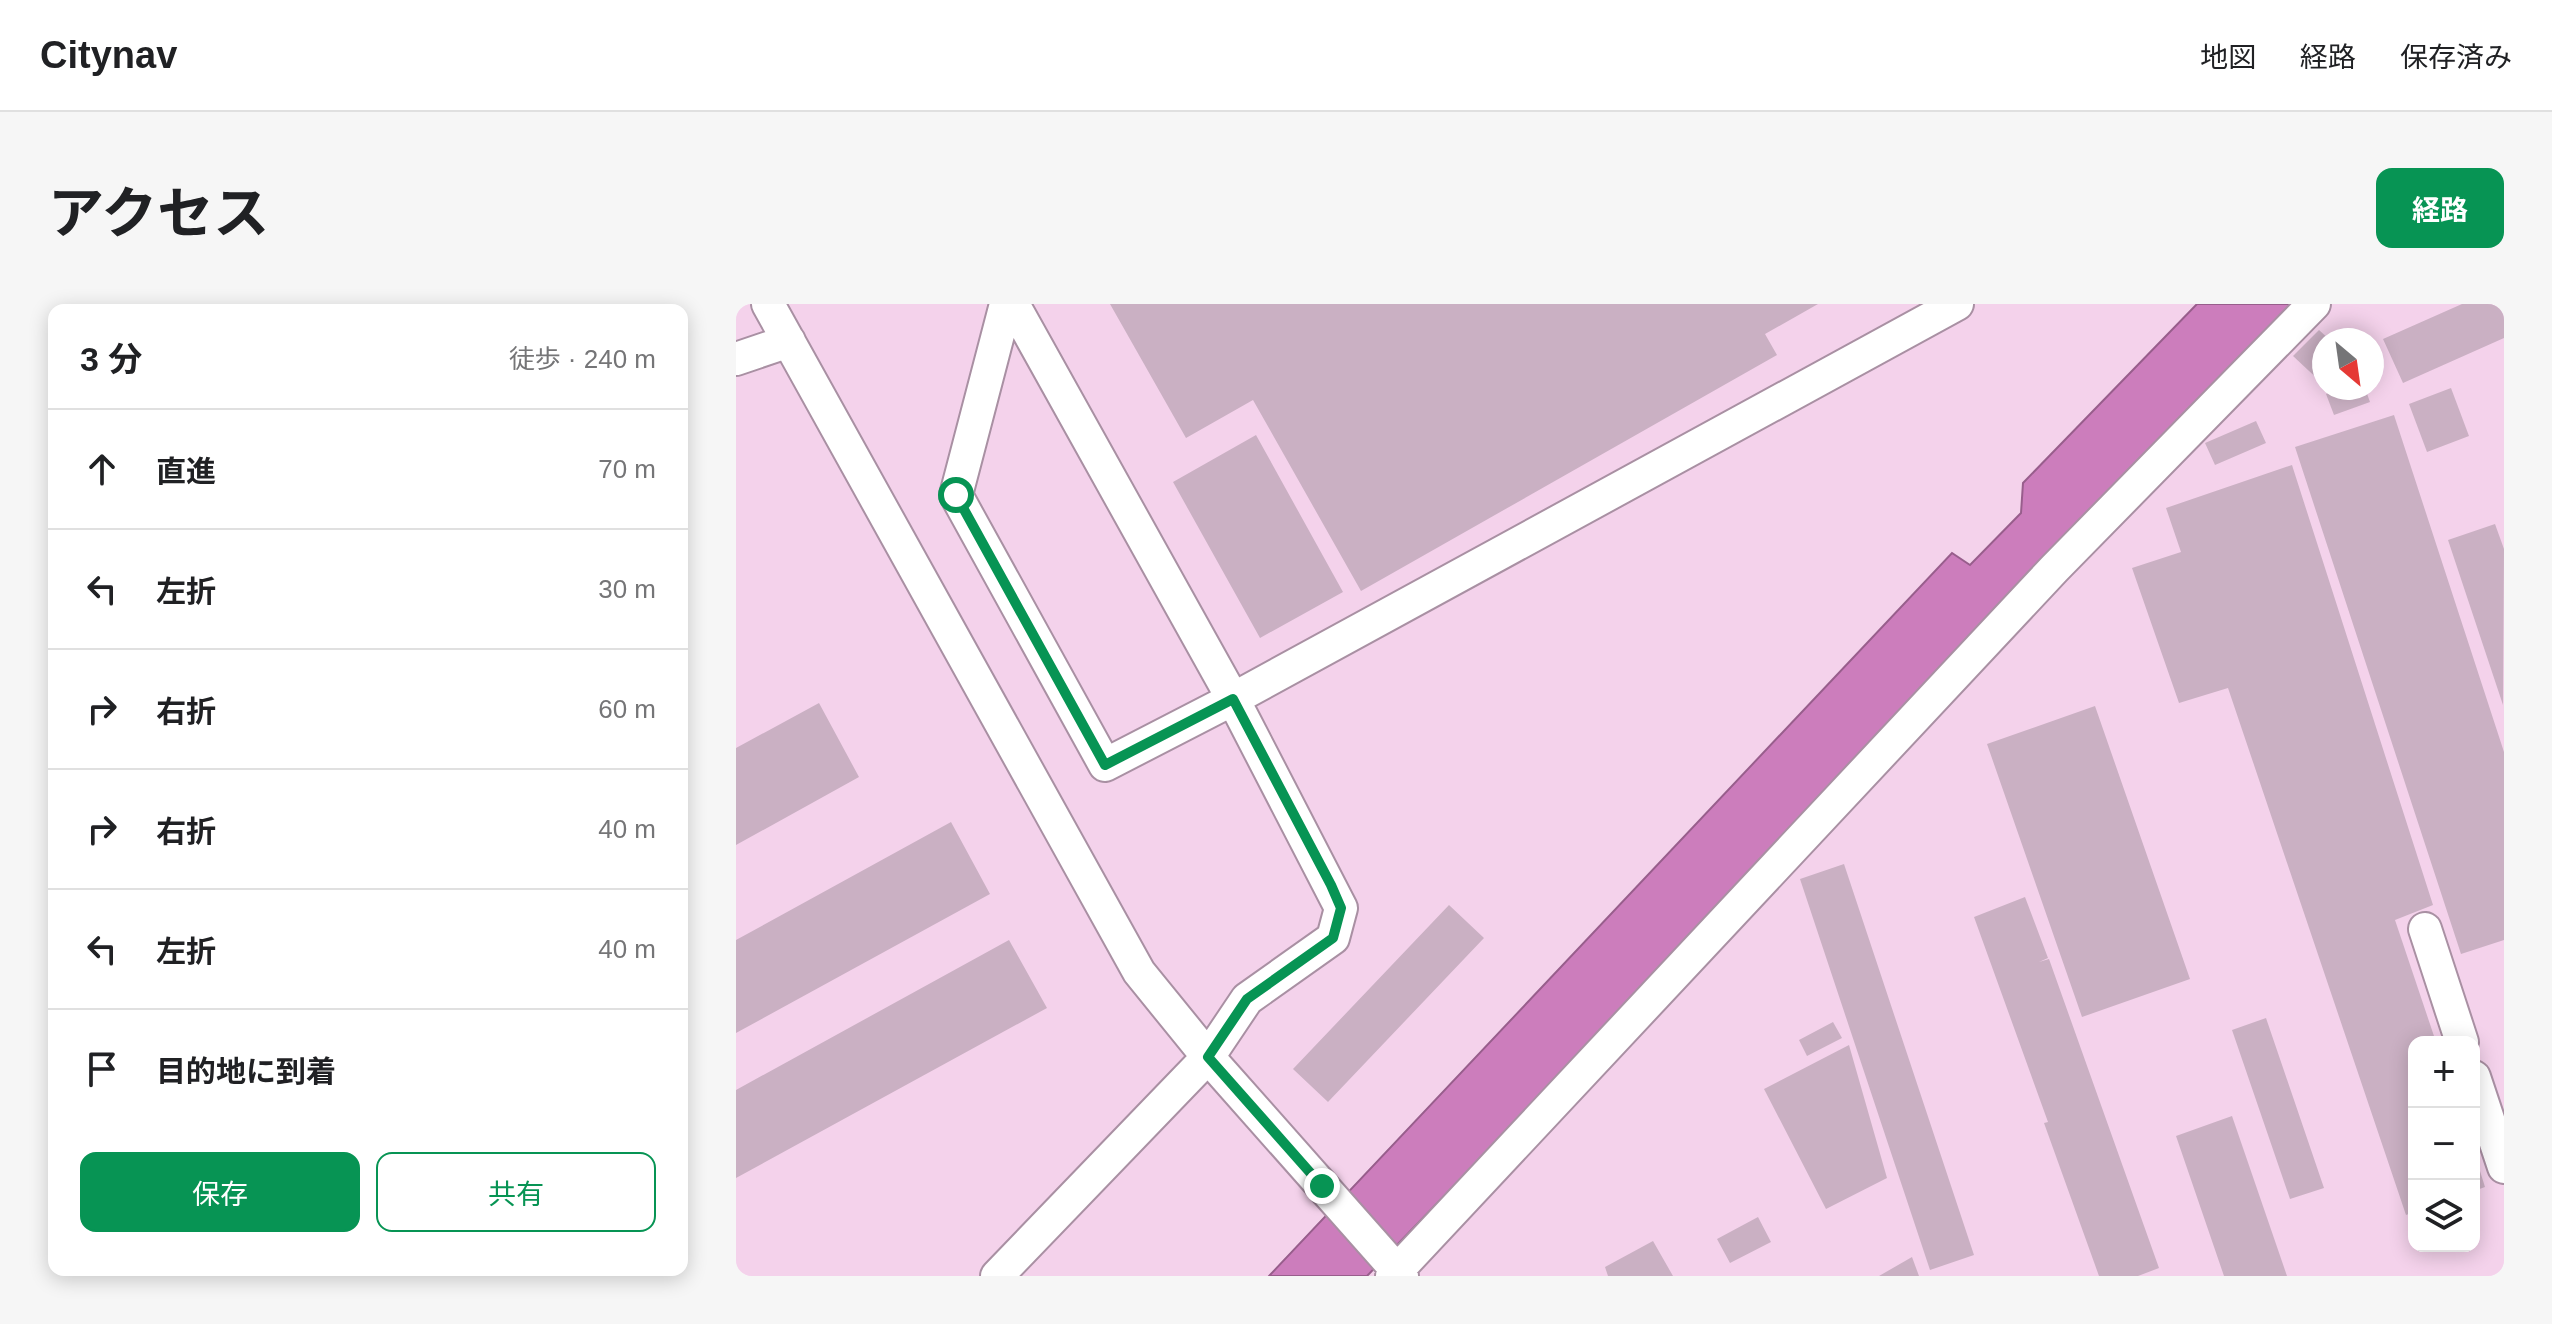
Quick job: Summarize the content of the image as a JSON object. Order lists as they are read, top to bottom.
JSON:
{
  "north": "bottom right",
  "page": {
    "header": "Citynav",
    "nav": ["地図", "経路", "保存済み"],
    "title": "アクセス",
    "buttons": [
      "経路",
      ["保存", "共有"]
    ],
    "heading": ["3 分", "徒歩 · 240 m"],
    "list": [
      ["直進", "70 m"],
      ["左折", "30 m"],
      ["右折", "60 m"],
      ["右折", "40 m"],
      ["左折", "40 m"],
      "目的地に到着"
    ],
    "map_buttons": ["+", "−"]
  }
}
